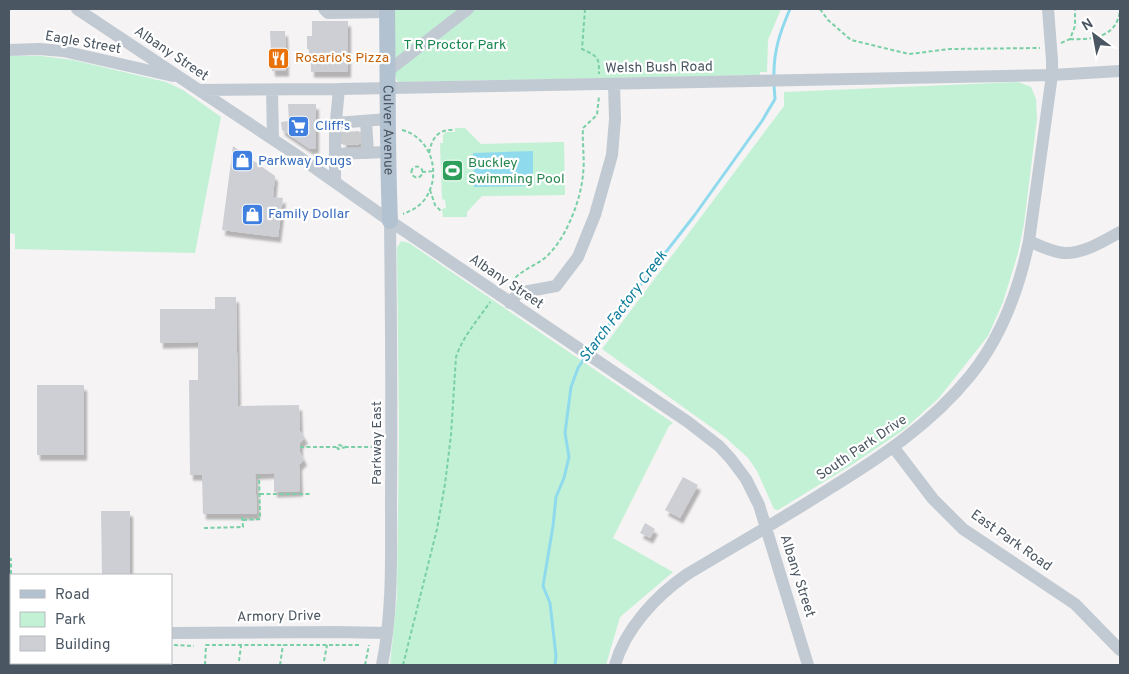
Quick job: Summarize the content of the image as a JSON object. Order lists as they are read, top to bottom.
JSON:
{
  "streets": {
    "main road": ["Culver Avenue"],
    "street": [
      "Eagle Street",
      "Albany Street",
      "Welsh Bush Road",
      "Parkway East",
      "South Park Drive",
      "East Park Road",
      "Armory Drive"
    ]
  },
  "crossings": [
    ["Eagle Street", "Albany Street"],
    ["Albany Street", "Welsh Bush Road"],
    ["Albany Street", "Culver Avenue"],
    ["Albany Street", "Parkway East"],
    ["Albany Street", "South Park Drive"],
    ["Welsh Bush Road", "Culver Avenue"],
    ["Welsh Bush Road", "South Park Drive"],
    ["Culver Avenue", "Parkway East"],
    ["Parkway East", "Armory Drive"],
    ["South Park Drive", "East Park Road"]
  ],
  "water": ["Starch Factory Creek"],
  "parks": ["T R Proctor Park"],
  "places": {
    "restaurant": ["Rosario's Pizza"],
    "supermarket": ["Cliff's"],
    "shop": ["Parkway Drugs", "Family Dollar"],
    "sports": ["Buckley Swimming Pool"]
  },
  "legend": ["Road", "Park", "Building"],
  "north": "top left"
}
